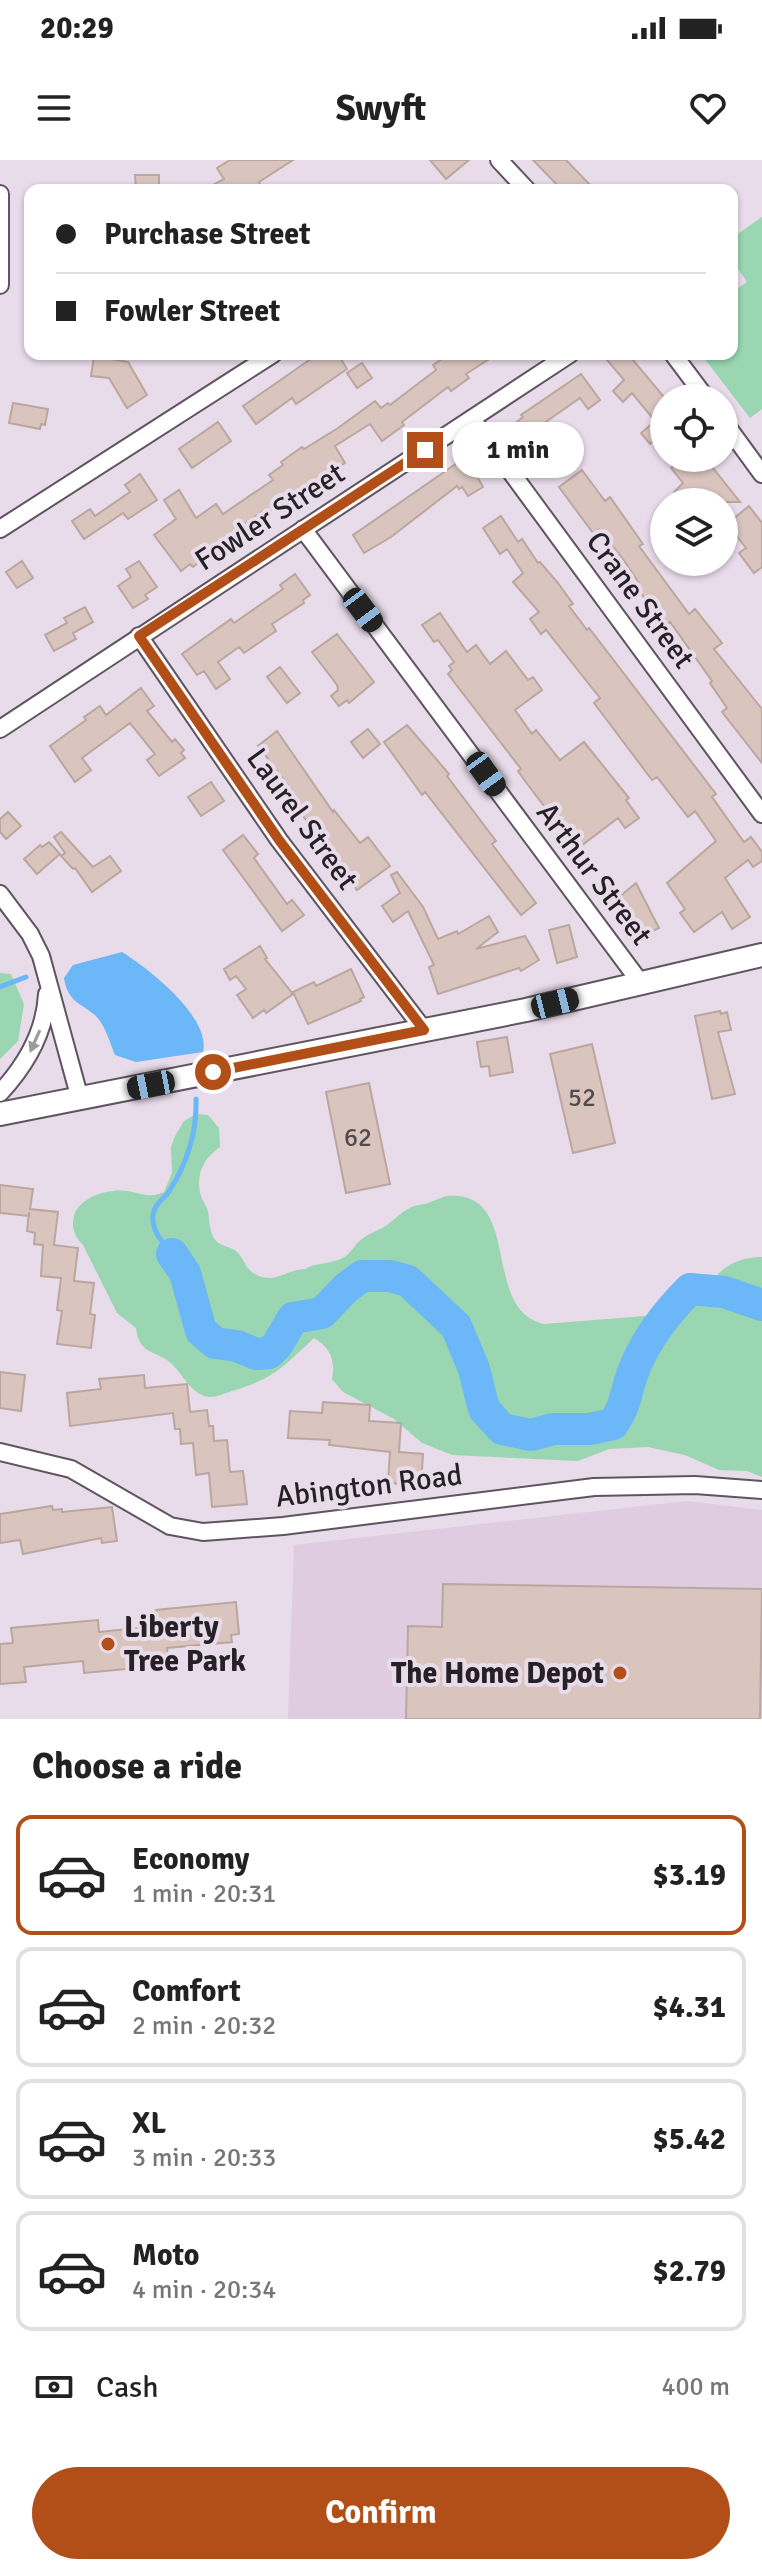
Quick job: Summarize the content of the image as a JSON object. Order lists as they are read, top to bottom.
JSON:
{
  "streets": {
    "street": [
      "Fowler Street",
      "Crane Street",
      "Laurel Street",
      "Arthur Street",
      "Abington Road"
    ]
  },
  "crossings": [
    ["Fowler Street", "Crane Street"],
    ["Fowler Street", "Laurel Street"],
    ["Fowler Street", "Arthur Street"]
  ],
  "places": ["Liberty Tree Park", "The Home Depot"],
  "house_numbers": ["52", "62"],
  "page": {
    "status": "20:29",
    "header": "Swyft",
    "banner": ["Purchase Street", "Fowler Street"],
    "bubble": "1 min",
    "heading": "Choose a ride",
    "list": [
      {
        "name": "Economy",
        "note": "1 min · 20:31",
        "value": "$3.19"
      },
      {
        "name": "Comfort",
        "note": "2 min · 20:32",
        "value": "$4.31"
      },
      {
        "name": "XL",
        "note": "3 min · 20:33",
        "value": "$5.42"
      },
      {
        "name": "Moto",
        "note": "4 min · 20:34",
        "value": "$2.79"
      }
    ],
    "pay": ["Cash", "400 m"],
    "buttons": "Confirm"
  }
}
